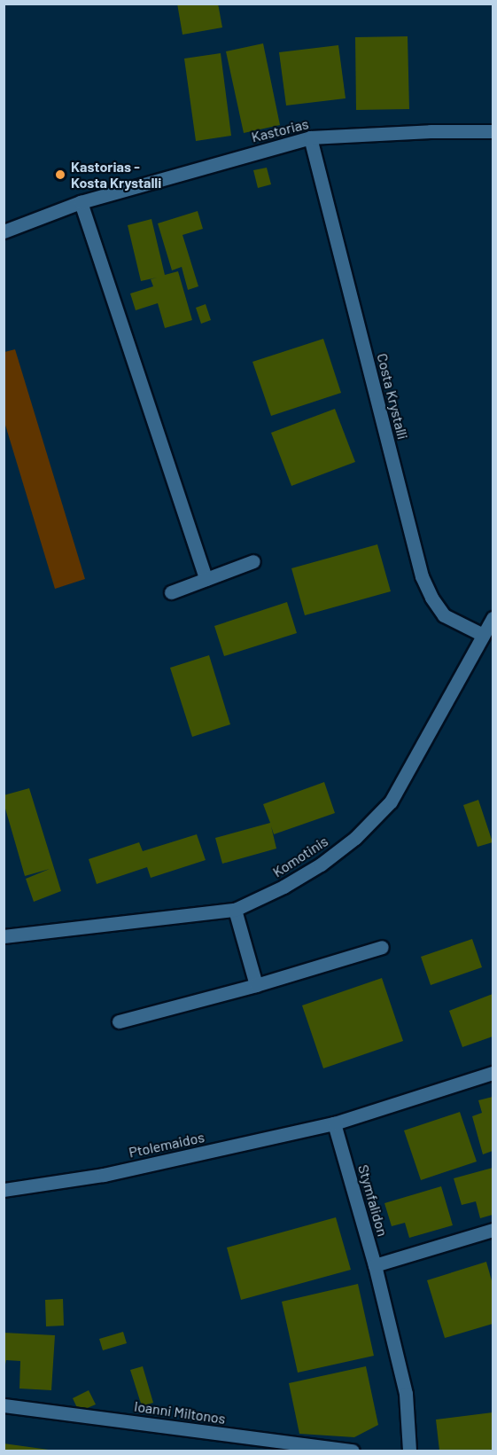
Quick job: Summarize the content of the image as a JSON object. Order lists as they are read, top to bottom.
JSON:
{
  "streets": {
    "street": [
      "Kastorias",
      "Costa Krystalli",
      "Komotinis",
      "Ptolemaidos",
      "Stymfalidon",
      "Ioanni Miltonos"
    ]
  },
  "crossings": [
    ["Kastorias", "Costa Krystalli"],
    ["Costa Krystalli", "Komotinis"],
    ["Ptolemaidos", "Stymfalidon"]
  ],
  "places": ["Kastorias - Kosta Krystalli"]
}
